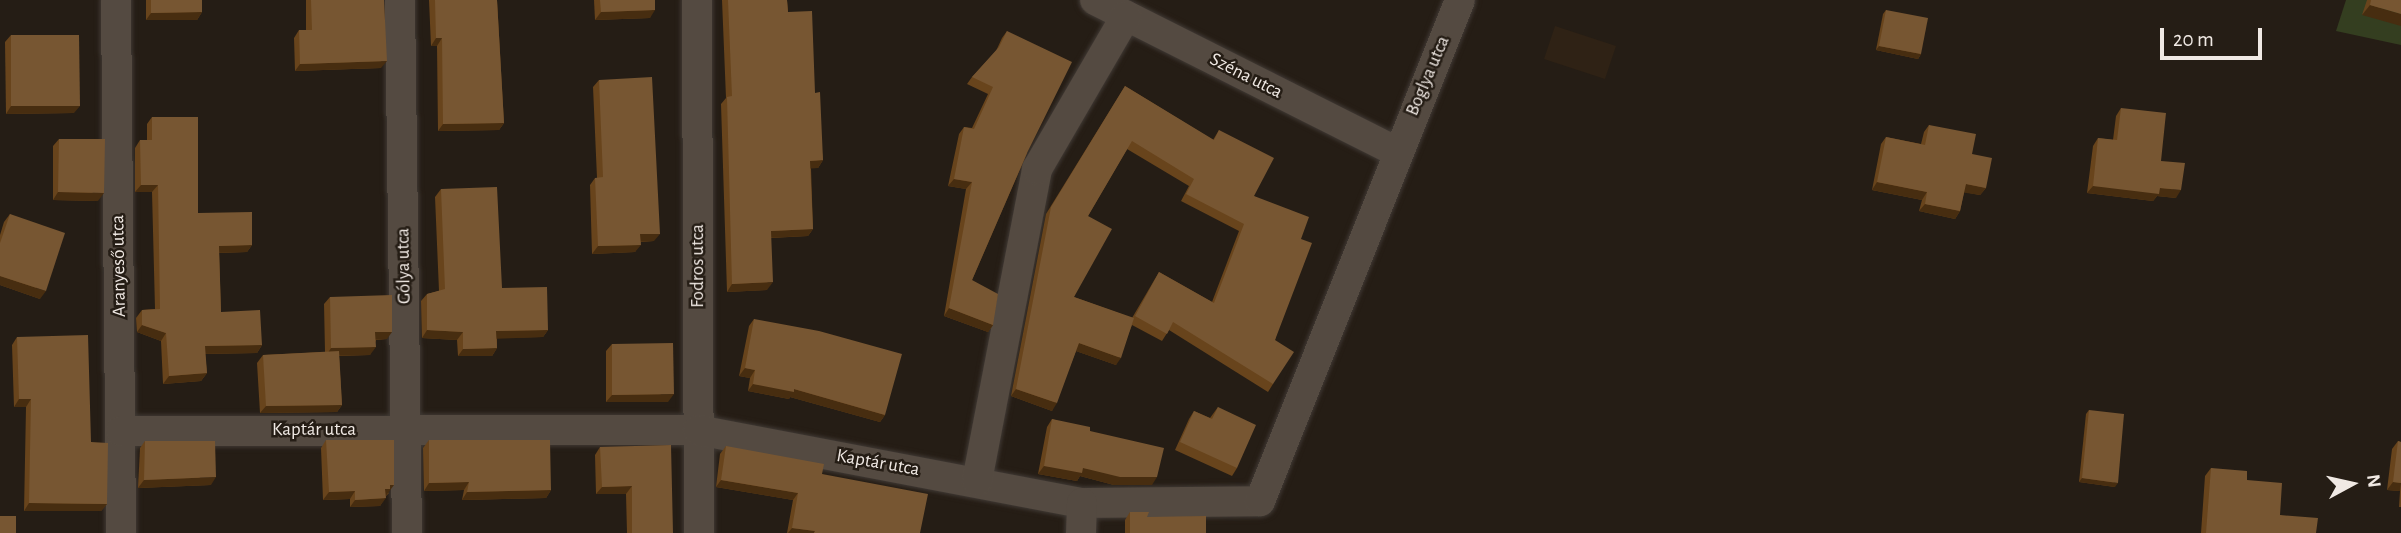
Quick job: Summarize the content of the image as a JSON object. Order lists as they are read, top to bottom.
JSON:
{
  "streets": {
    "street": [
      "Széna utca",
      "Boglya utca",
      "Aranyeső utca",
      "Gólya utca",
      "Fodros utca",
      "Kaptár utca"
    ]
  },
  "crossings": [
    ["Széna utca", "Boglya utca"],
    ["Széna utca", "Kaptár utca"],
    ["Boglya utca", "Kaptár utca"],
    ["Aranyeső utca", "Kaptár utca"],
    ["Gólya utca", "Kaptár utca"],
    ["Fodros utca", "Kaptár utca"]
  ],
  "scale_bar": "20 m",
  "north": "right"
}
